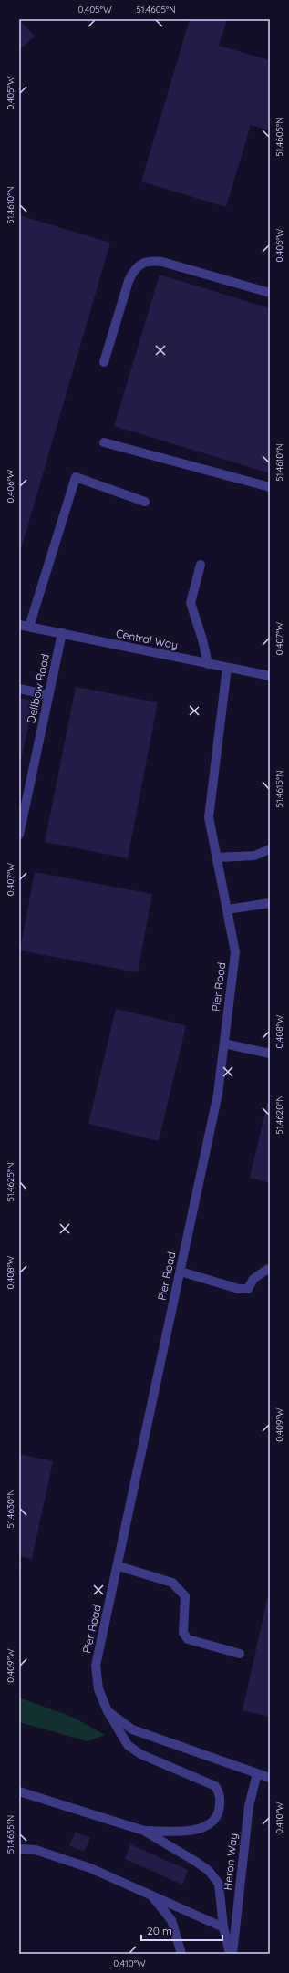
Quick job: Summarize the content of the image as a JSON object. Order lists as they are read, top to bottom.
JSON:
{
  "streets": {
    "street": [
      "Central Way",
      "Dellbow Road",
      "Pier Road",
      "Heron Way"
    ]
  },
  "crossings": [
    ["Central Way", "Dellbow Road"],
    ["Central Way", "Pier Road"],
    ["Pier Road", "Heron Way"]
  ],
  "scale_bar": "20 m",
  "coordinates": [
    "0.405°W",
    "51.4605°N",
    "51.4610°N",
    "0.406°W",
    "0.407°W",
    "51.4615°N",
    "0.408°W",
    "51.4620°N",
    "51.4625°N",
    "0.409°W",
    "51.4630°N",
    "0.410°W",
    "51.4635°N"
  ]
}
